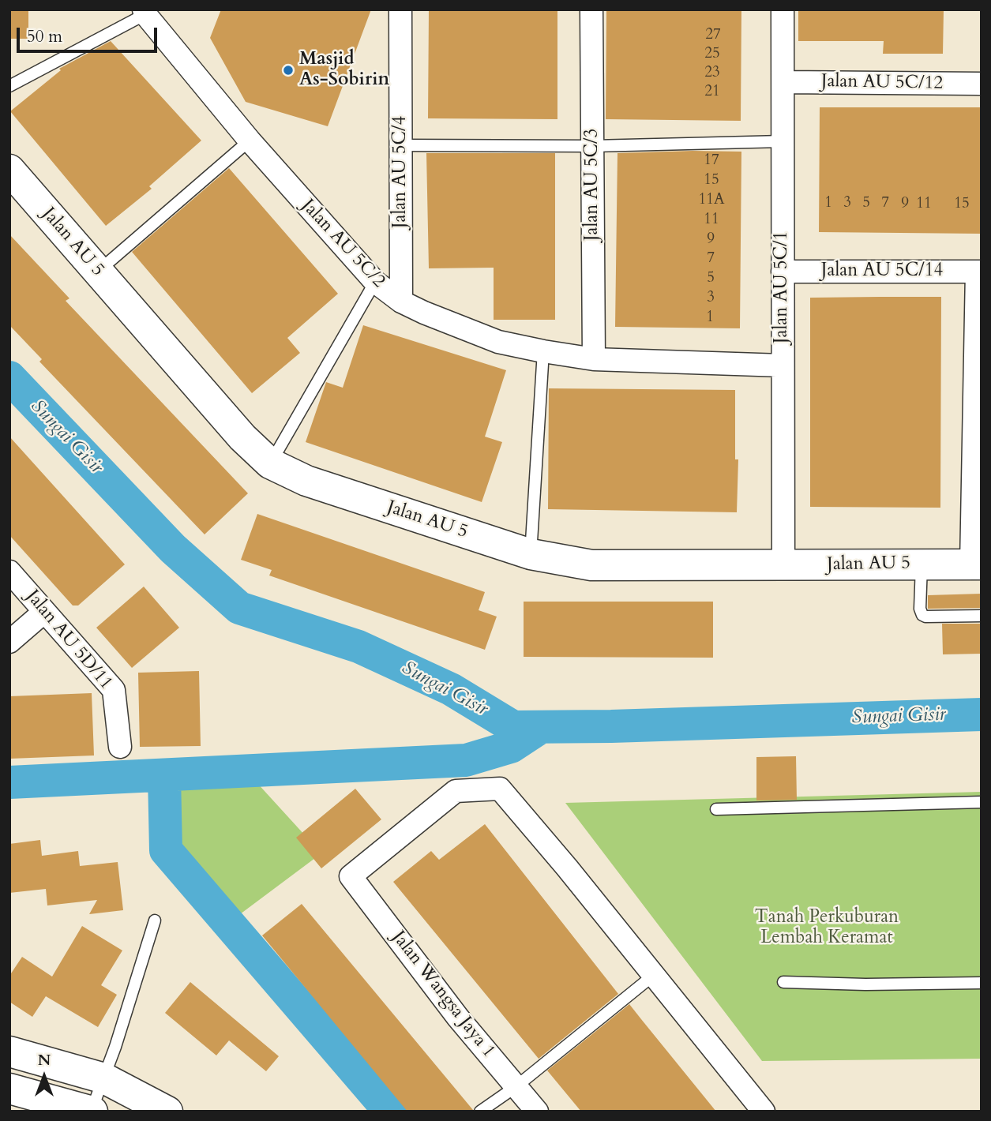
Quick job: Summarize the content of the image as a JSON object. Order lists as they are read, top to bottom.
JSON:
{
  "streets": {
    "main road": ["Jalan AU 5"],
    "street": [
      "Jalan AU 5C/12",
      "Jalan AU 5C/4",
      "Jalan AU 5C/3",
      "Jalan AU 5C/2",
      "Jalan AU 5C/14",
      "Jalan AU 5C/1",
      "Jalan AU 5D/11",
      "Jalan Wangsa Jaya 1"
    ]
  },
  "crossings": [
    ["Jalan AU 5C/12", "Jalan AU 5C/1"],
    ["Jalan AU 5C/4", "Jalan AU 5C/2"],
    ["Jalan AU 5C/3", "Jalan AU 5C/2"],
    ["Jalan AU 5", "Jalan AU 5C/1"],
    ["Jalan AU 5C/2", "Jalan AU 5C/1"],
    ["Jalan AU 5C/14", "Jalan AU 5C/1"]
  ],
  "water": ["Sungai Gisir"],
  "parks": ["Tanah Perkuburan Lembah Keramat"],
  "places": ["Masjid As-Sobirin"],
  "house_numbers": [
    "27",
    "25",
    "23",
    "21",
    "17",
    "15",
    "11A",
    "1",
    "3",
    "5",
    "7",
    "9",
    "11",
    "15",
    "11",
    "9",
    "7",
    "5",
    "3",
    "1"
  ],
  "scale_bar": "50 m",
  "north": "top"
}
